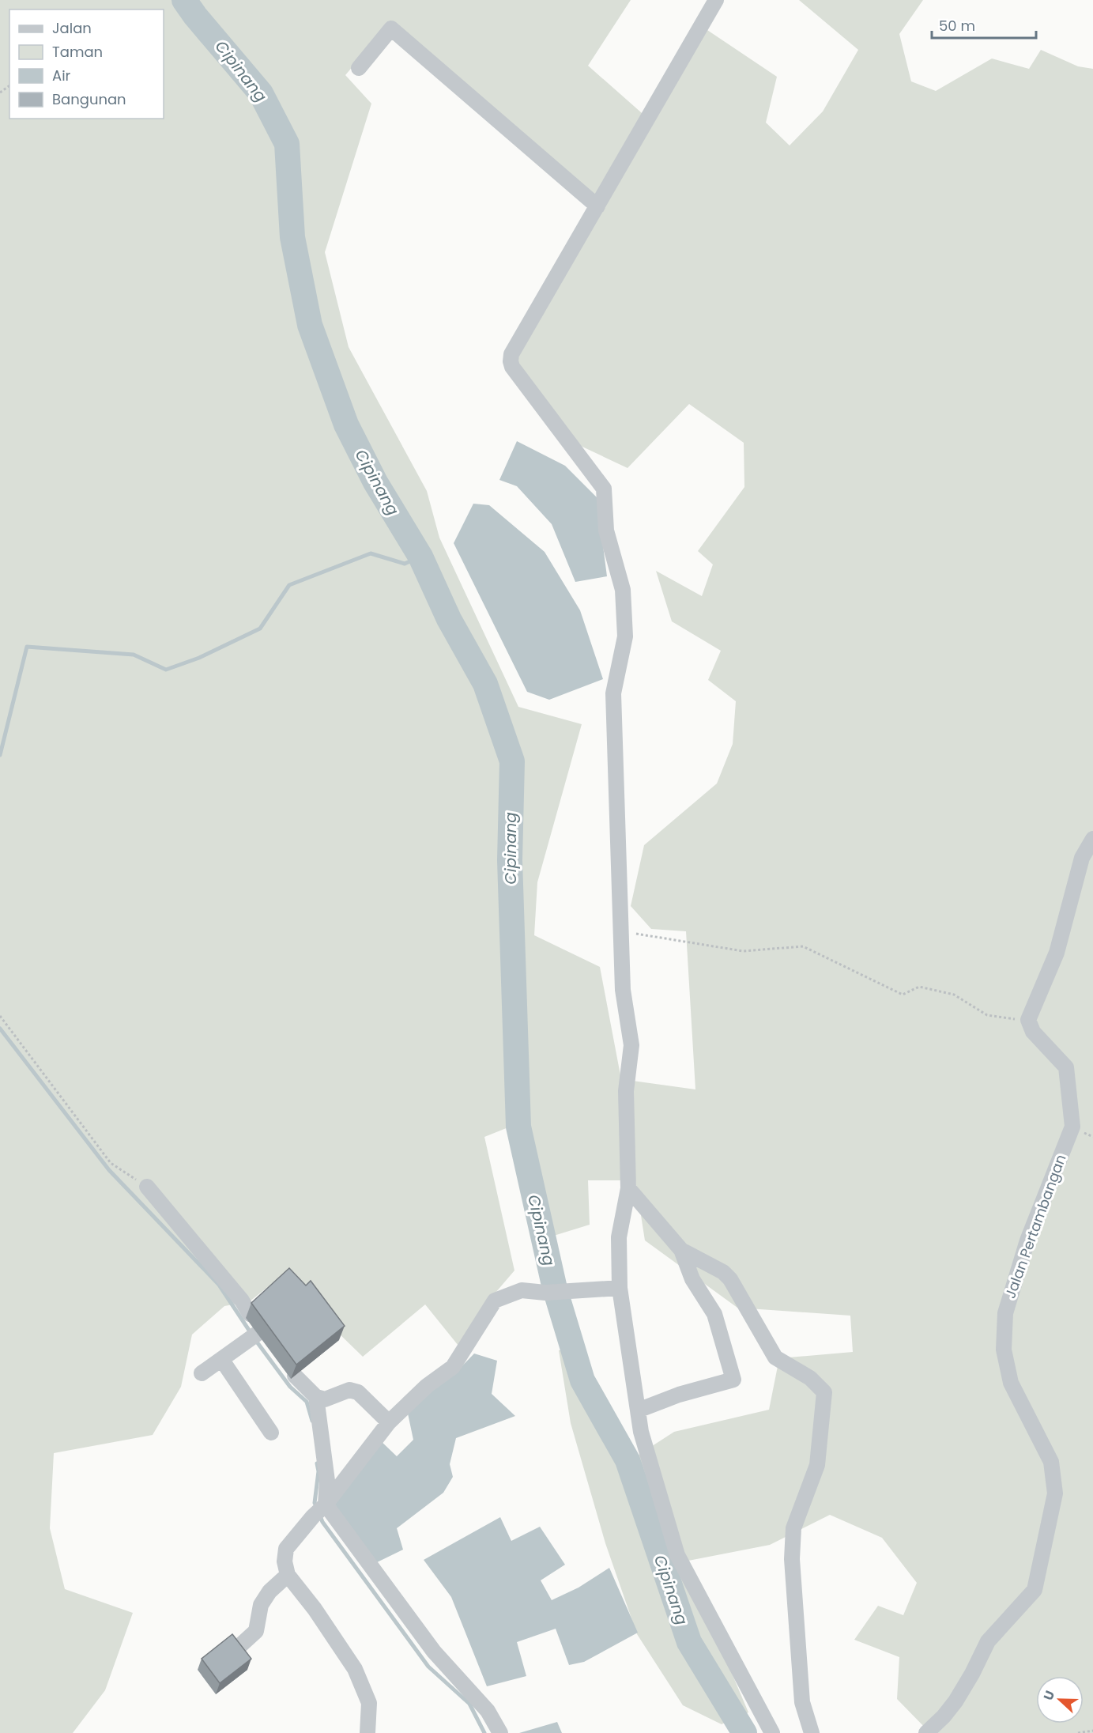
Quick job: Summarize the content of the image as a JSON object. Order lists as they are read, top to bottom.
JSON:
{
  "streets": {
    "street": ["Jalan Pertambangan"]
  },
  "water": ["Cipinang"],
  "legend": [
    "Jalan",
    "Taman",
    "Air",
    "Bangunan"
  ],
  "scale_bar": "50 m",
  "north": "left"
}
